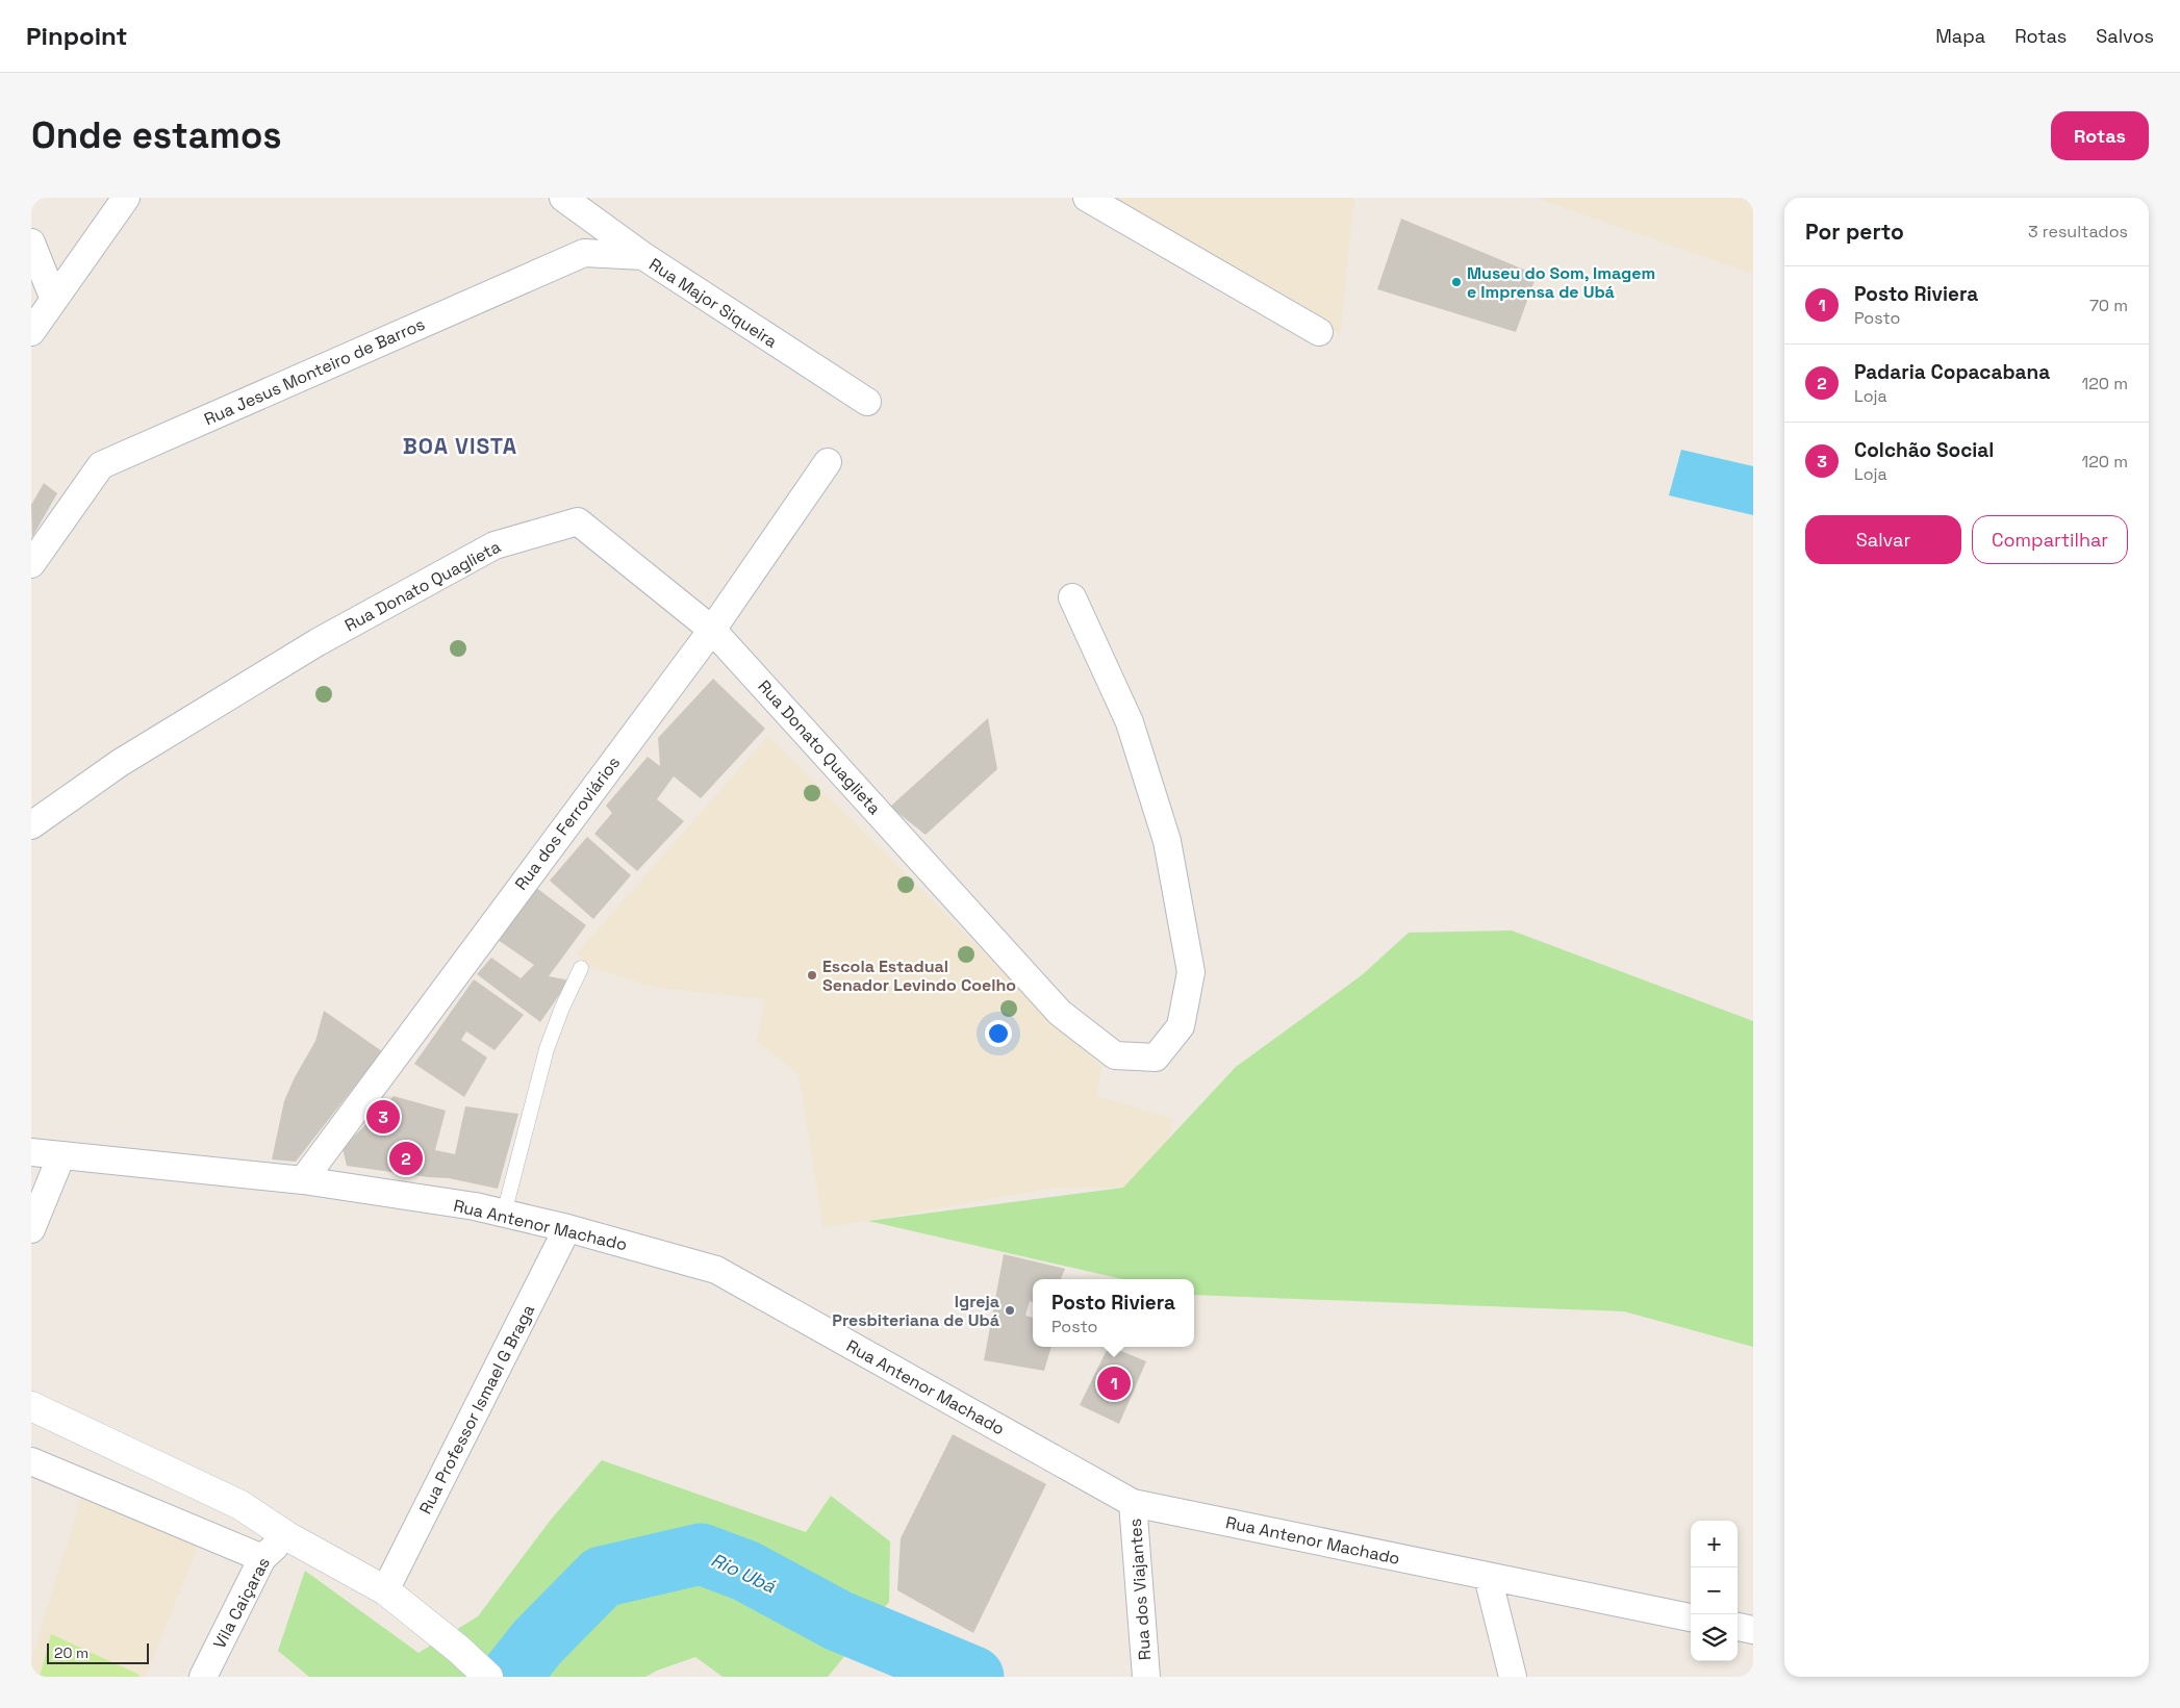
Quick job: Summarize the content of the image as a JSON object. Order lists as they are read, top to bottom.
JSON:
{
  "streets": {
    "street": [
      "Rua Major Siqueira",
      "Rua Jesus Monteiro de Barros",
      "Rua Donato Quaglieta",
      "Rua dos Ferroviários",
      "Rua Antenor Machado",
      "Rua Professor Ismael G Braga",
      "Rua dos Viajantes",
      "Vila Caiçaras"
    ]
  },
  "crossings": [
    ["Rua Major Siqueira", "Rua Jesus Monteiro de Barros"],
    ["Rua Donato Quaglieta", "Rua dos Ferroviários"],
    ["Rua dos Ferroviários", "Rua Antenor Machado"],
    ["Rua Antenor Machado", "Rua Professor Ismael G Braga"],
    ["Rua Antenor Machado", "Rua dos Viajantes"]
  ],
  "districts": ["BOA VISTA"],
  "water": ["Rio Ubá"],
  "places": ["Museu do Som, Imagem e Imprensa de Ubá", "Escola Estadual Senador Levindo Coelho", "Igreja Presbiteriana de Ubá"],
  "scale_bar": "20 m",
  "page": {
    "header": "Pinpoint",
    "nav": ["Mapa", "Rotas", "Salvos"],
    "buttons": [
      "Rotas",
      ["Salvar", "Compartilhar"]
    ],
    "title": "Onde estamos",
    "heading": ["Por perto", "3 resultados"],
    "list": [
      {
        "mark": "1",
        "name": "Posto Riviera",
        "note": "Posto",
        "value": "70 m"
      },
      {
        "mark": "2",
        "name": "Padaria Copacabana",
        "note": "Loja",
        "value": "120 m"
      },
      {
        "mark": "3",
        "name": "Colchão Social",
        "note": "Loja",
        "value": "120 m"
      }
    ],
    "pins": ["3", "2", "1"],
    "popup": ["Posto Riviera", "Posto"],
    "map_buttons": ["+", "−"],
    "scale": "20 m"
  }
}
